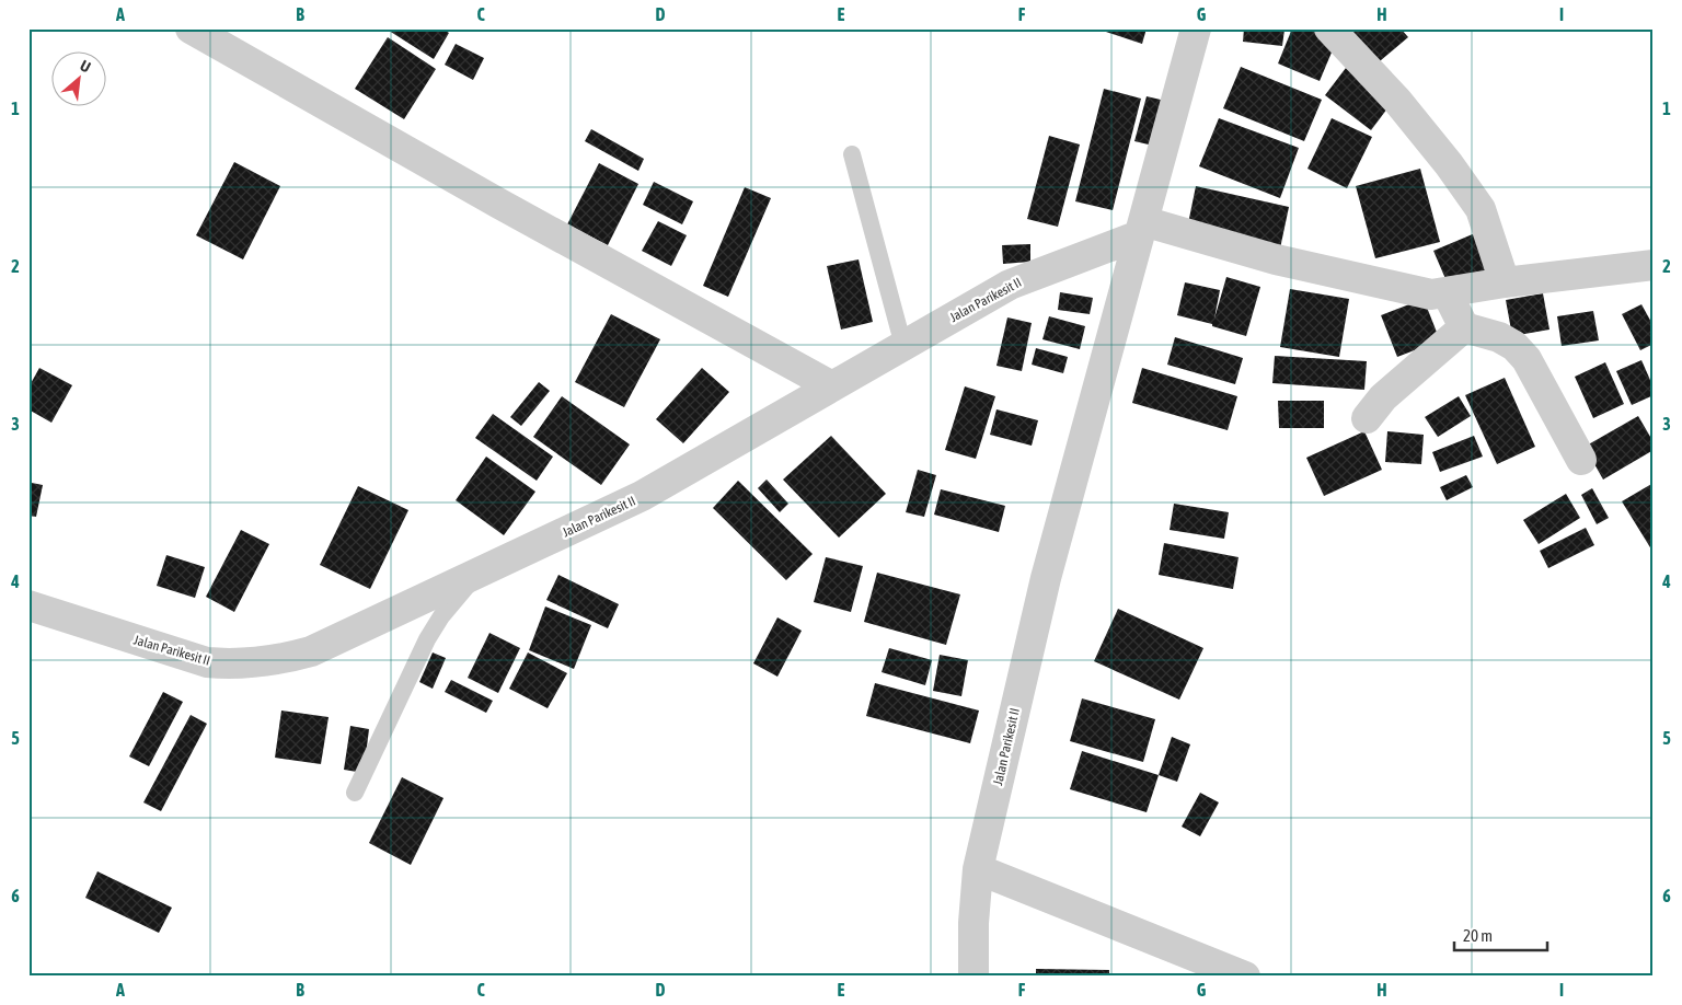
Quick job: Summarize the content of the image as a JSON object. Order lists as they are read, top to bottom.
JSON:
{
  "streets": {
    "street": ["Jalan Parikesit II"]
  },
  "scale_bar": "20 m",
  "north": "top right",
  "grid": {
    "columns": [
      "A",
      "B",
      "C",
      "D",
      "E",
      "F",
      "G",
      "H",
      "I"
    ],
    "rows": [
      "1",
      "2",
      "3",
      "4",
      "5",
      "6"
    ]
  }
}
